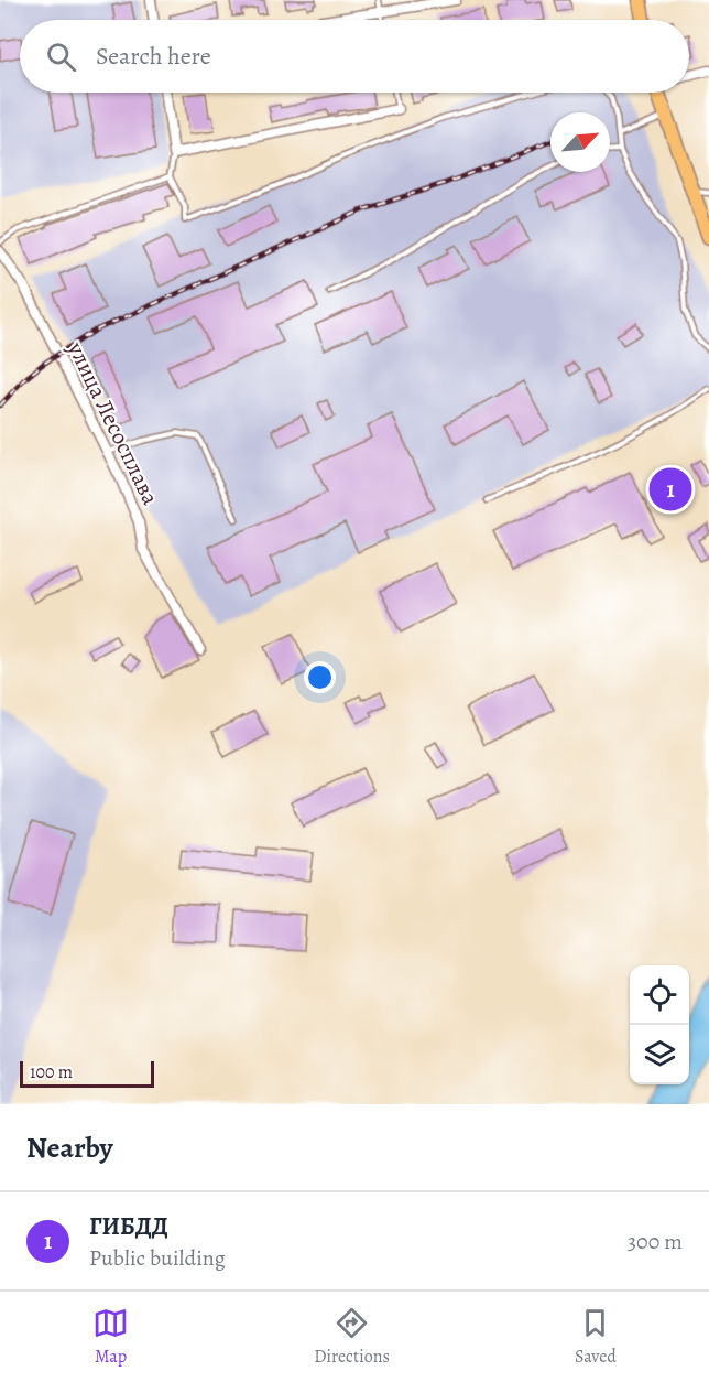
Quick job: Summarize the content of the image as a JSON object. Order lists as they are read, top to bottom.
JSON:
{
  "streets": {
    "street": ["улица Лесосплава"]
  },
  "scale_bar": "100 m",
  "north": "top right",
  "page": {
    "search": "Search here",
    "pins": "1",
    "scale": "100 m",
    "heading": "Nearby",
    "list": [
      {
        "mark": "1",
        "name": "ГИБДД",
        "note": "Public building",
        "value": "300 m"
      }
    ],
    "nav": ["Map", "Directions", "Saved"]
  }
}
